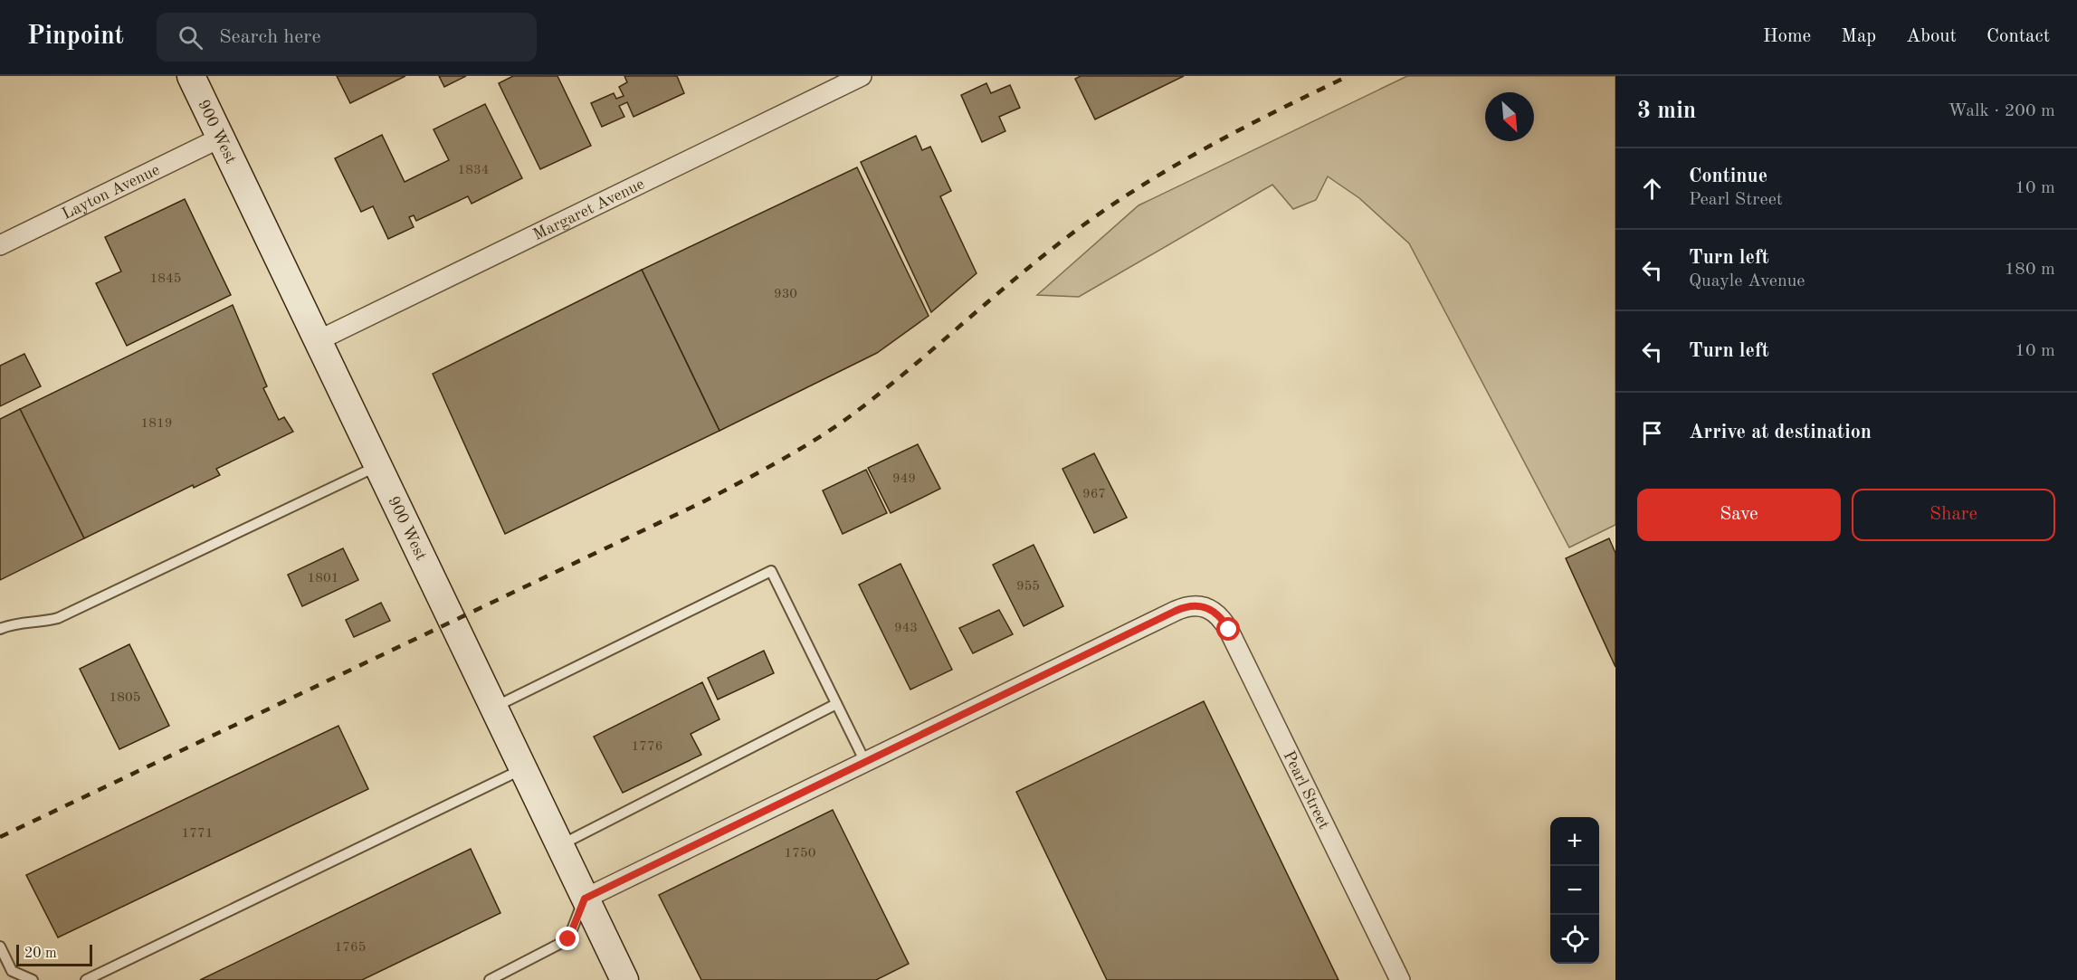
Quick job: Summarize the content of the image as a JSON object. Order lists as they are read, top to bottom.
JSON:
{
  "streets": {
    "main road": ["900 West"],
    "street": ["Layton Avenue", "Margaret Avenue", "Pearl Street"]
  },
  "crossings": [
    ["900 West", "Layton Avenue"],
    ["900 West", "Margaret Avenue"]
  ],
  "house_numbers": [
    "1834",
    "1845",
    "930",
    "1819",
    "949",
    "967",
    "1801",
    "955",
    "943",
    "1805",
    "1776",
    "1771",
    "1750",
    "1765"
  ],
  "scale_bar": "20 m",
  "north": "bottom right",
  "page": {
    "header": "Pinpoint",
    "search": "Search here",
    "nav": [
      "Home",
      "Map",
      "About",
      "Contact"
    ],
    "heading": ["3 min", "Walk · 200 m"],
    "list": [
      ["Continue", "Pearl Street", "10 m"],
      ["Turn left", "Quayle Avenue", "180 m"],
      ["Turn left", "10 m"],
      "Arrive at destination"
    ],
    "buttons": ["Save", "Share"],
    "map_buttons": ["+", "−"],
    "scale": "20 m"
  }
}
